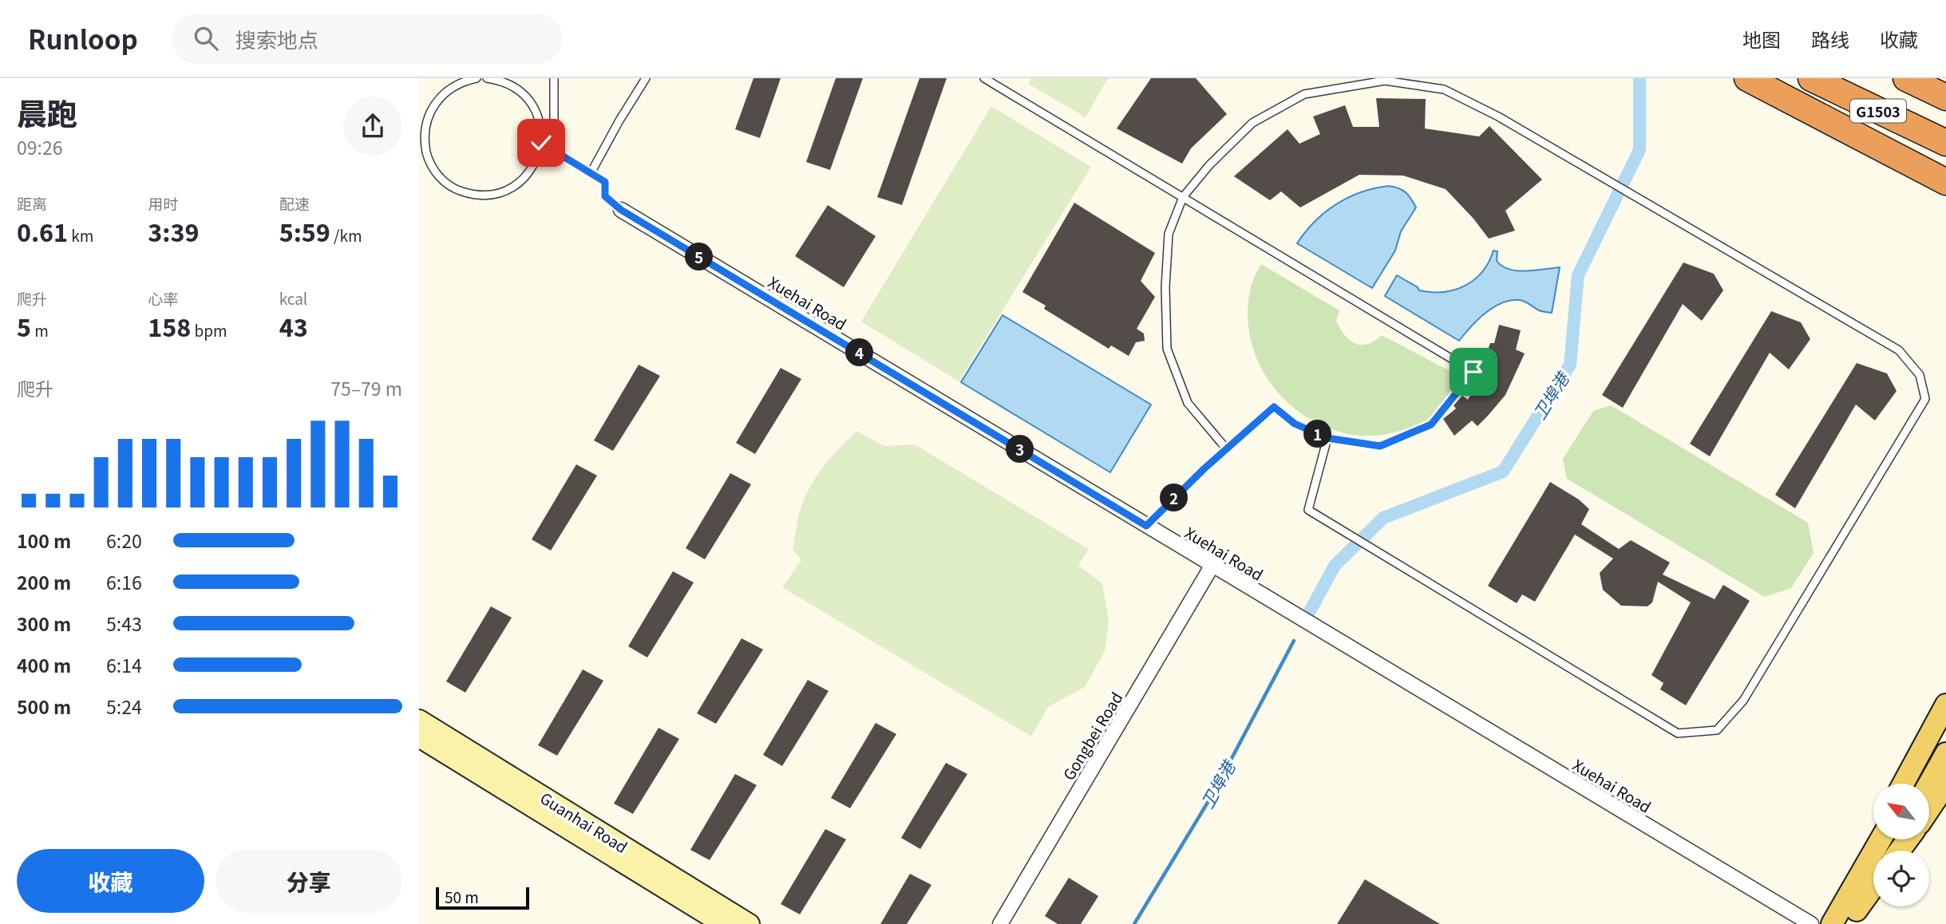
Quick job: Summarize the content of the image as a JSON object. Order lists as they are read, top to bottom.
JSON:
{
  "streets": {
    "highway": ["G1503"],
    "main road": ["Guanhai Road"],
    "street": ["Xuehai Road", "Gongbei Road"]
  },
  "crossings": [
    ["Xuehai Road", "Gongbei Road"]
  ],
  "water": ["卫埠港"],
  "scale_bar": "50 m",
  "north": "top left",
  "page": {
    "header": "Runloop",
    "search": "搜索地点",
    "nav": ["地图", "路线", "收藏"],
    "heading": ["晨跑", "09:26"],
    "stats": [
      ["距离", "0.61 km"],
      ["用时", "3:39"],
      ["配速", "5:59 /km"],
      ["爬升", "5 m"],
      ["心率", "158 bpm"],
      ["kcal", "43"]
    ],
    "pins": [
      "5",
      "4",
      "1",
      "3",
      "2"
    ],
    "chart": ["爬升", "75–79 m"],
    "list": [
      {
        "name": "100 m",
        "note": "6:20"
      },
      {
        "name": "200 m",
        "note": "6:16"
      },
      {
        "name": "300 m",
        "note": "5:43"
      },
      {
        "name": "400 m",
        "note": "6:14"
      },
      {
        "name": "500 m",
        "note": "5:24"
      }
    ],
    "buttons": ["收藏", "分享"],
    "scale": "50 m"
  }
}
